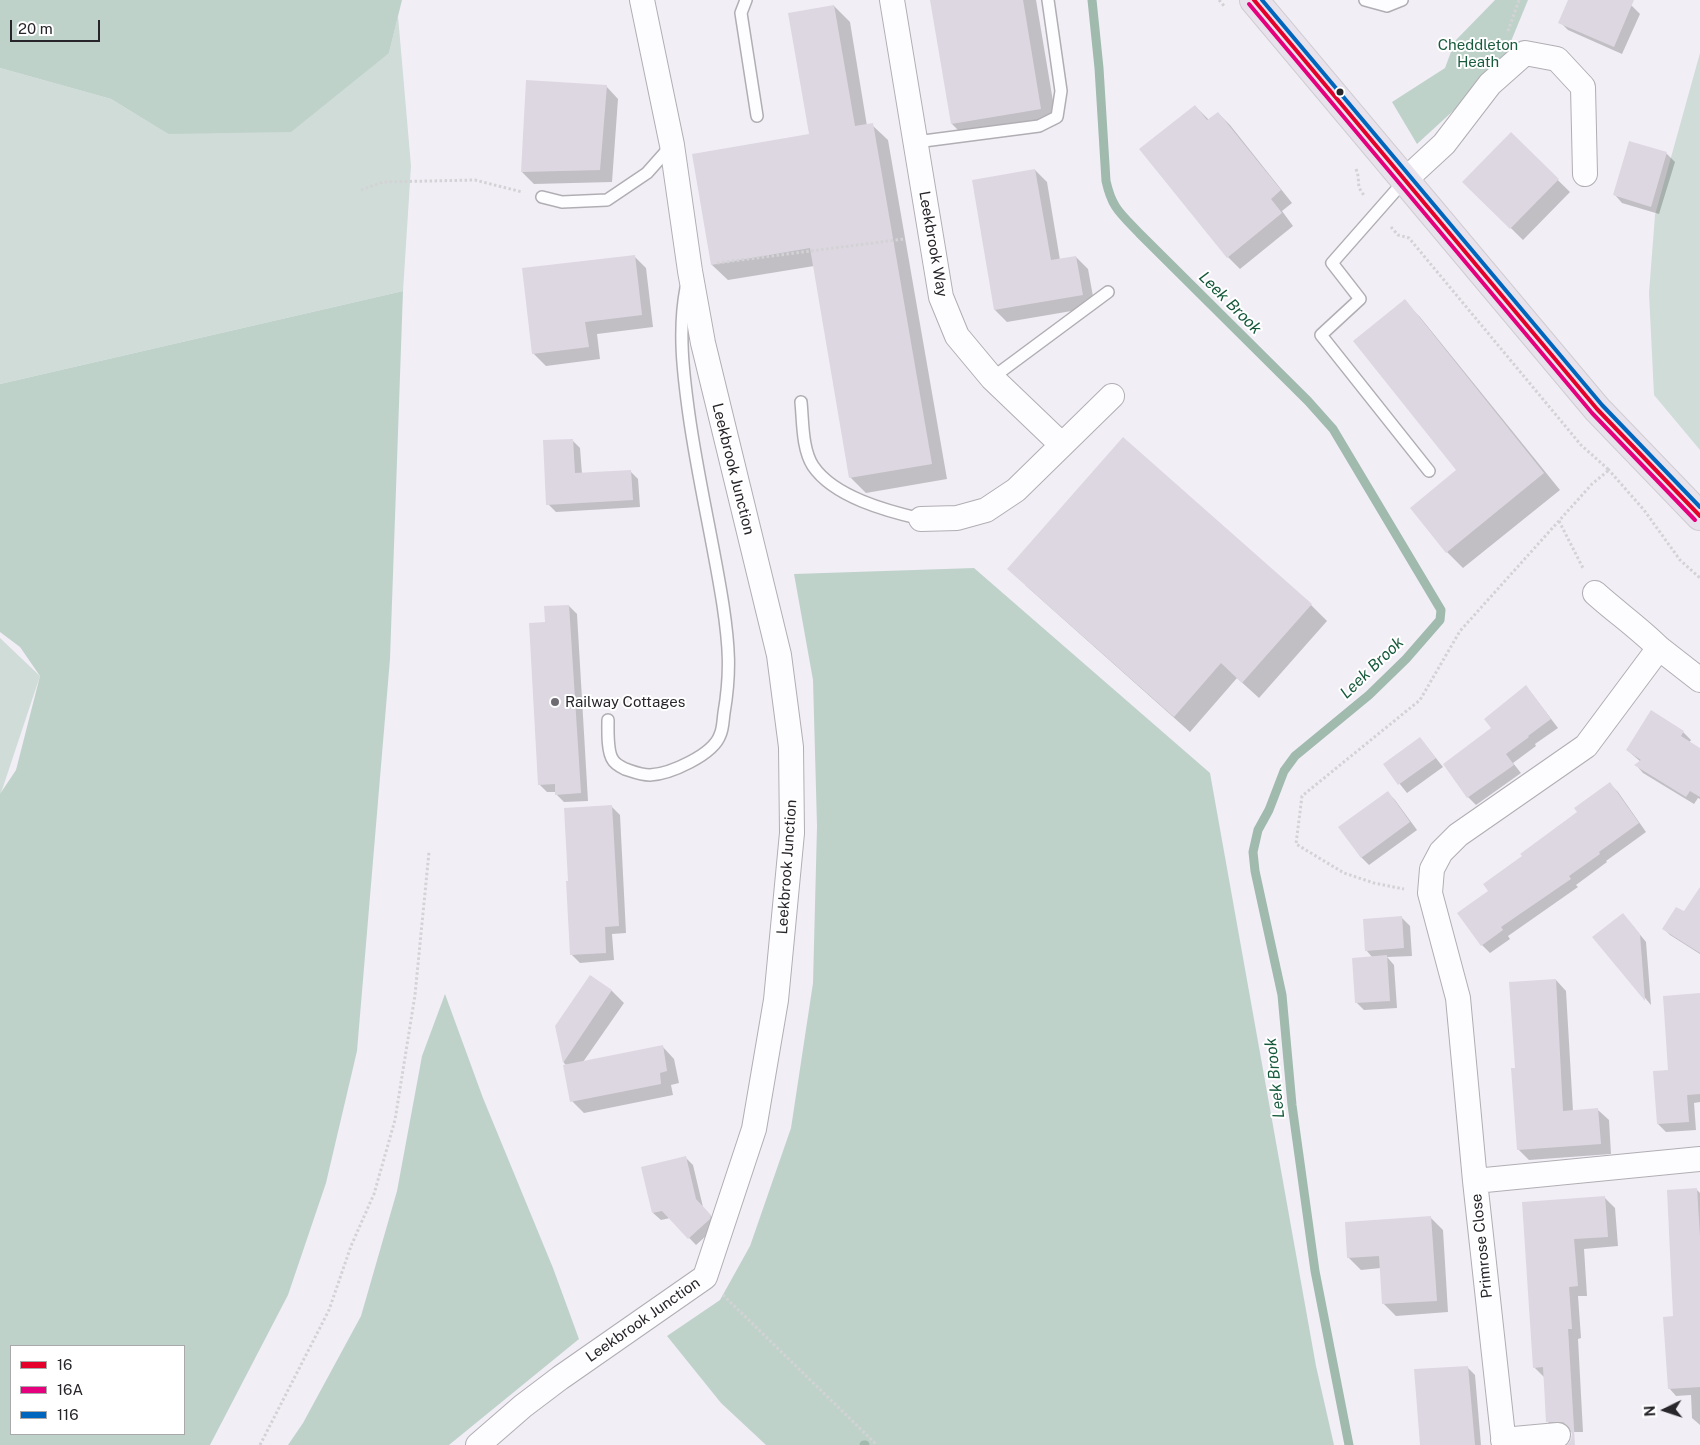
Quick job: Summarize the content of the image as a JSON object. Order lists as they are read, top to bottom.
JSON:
{
  "streets": {
    "street": ["Leekbrook Way", "Leekbrook Junction", "Primrose Close"]
  },
  "water": ["Leek Brook"],
  "parks": ["Cheddleton Heath"],
  "places": ["Railway Cottages"],
  "lines": ["transit line 16", "transit line 116", "transit line 16A"],
  "legend": ["16", "16A", "116"],
  "scale_bar": "20 m",
  "north": "left"
}
